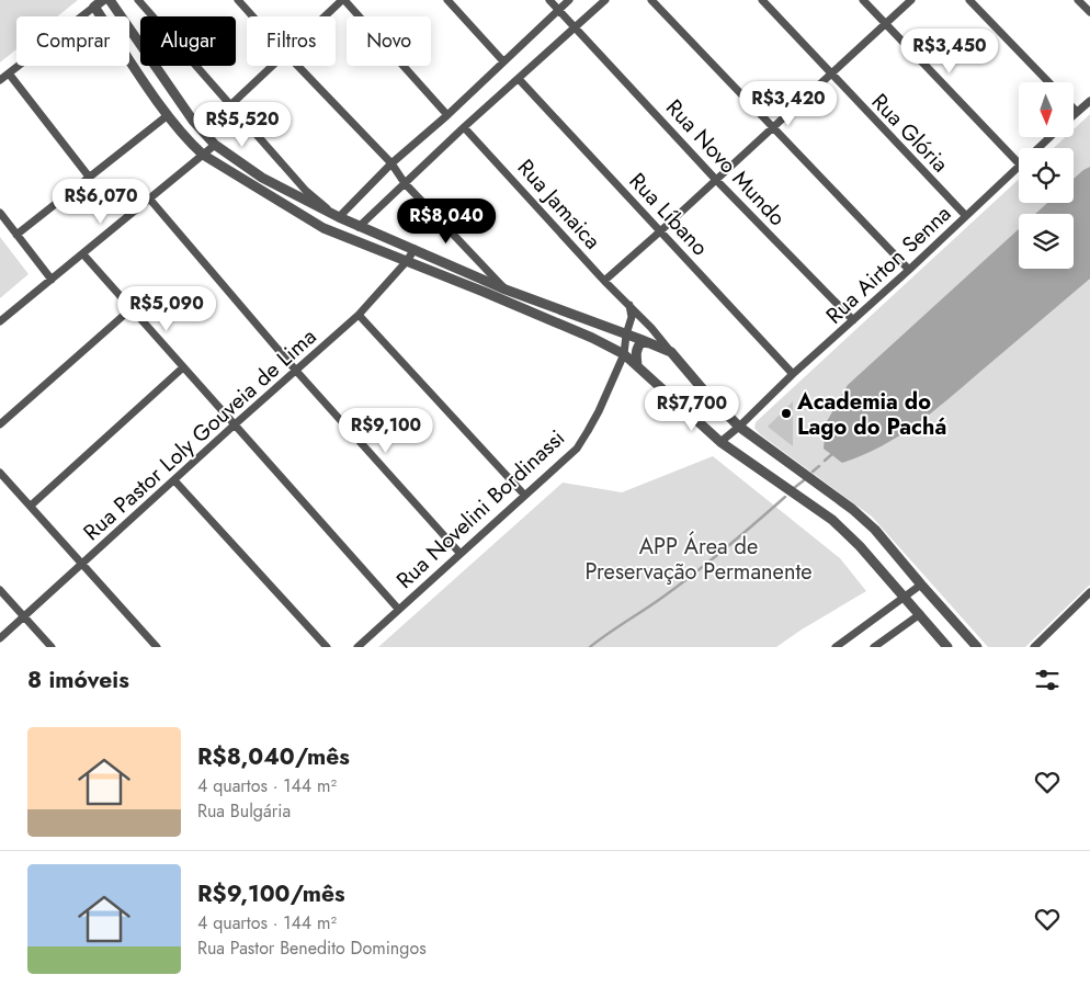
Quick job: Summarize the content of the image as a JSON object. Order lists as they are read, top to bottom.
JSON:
{
  "streets": {
    "street": [
      "Rua Glória",
      "Rua Novo Mundo",
      "Rua Jamaica",
      "Rua Líbano",
      "Rua Airton Senna",
      "Rua Pastor Loly Gouveia de Lima",
      "Rua Novelini Bordinassi"
    ]
  },
  "crossings": [
    ["Rua Glória", "Rua Airton Senna"],
    ["Rua Novo Mundo", "Rua Airton Senna"],
    ["Rua Líbano", "Rua Airton Senna"]
  ],
  "parks": ["APP Área de Preservação Permanente"],
  "places": ["Academia do Lago do Pachá"],
  "north": "bottom",
  "page": {
    "chip": [
      "Comprar",
      "Alugar",
      "Filtros",
      "Novo"
    ],
    "price": [
      "R$3,450",
      "R$3,420",
      "R$5,520",
      "R$6,070",
      "R$8,040",
      "R$5,090",
      "R$7,700",
      "R$9,100"
    ],
    "heading": "8 imóveis",
    "list": [
      {
        "name": "R$8,040/mês",
        "note": "4 quartos · 144 m² · Rua Bulgária"
      },
      {
        "name": "R$9,100/mês",
        "note": "4 quartos · 144 m² · Rua Pastor Benedito Domingos"
      }
    ]
  }
}
